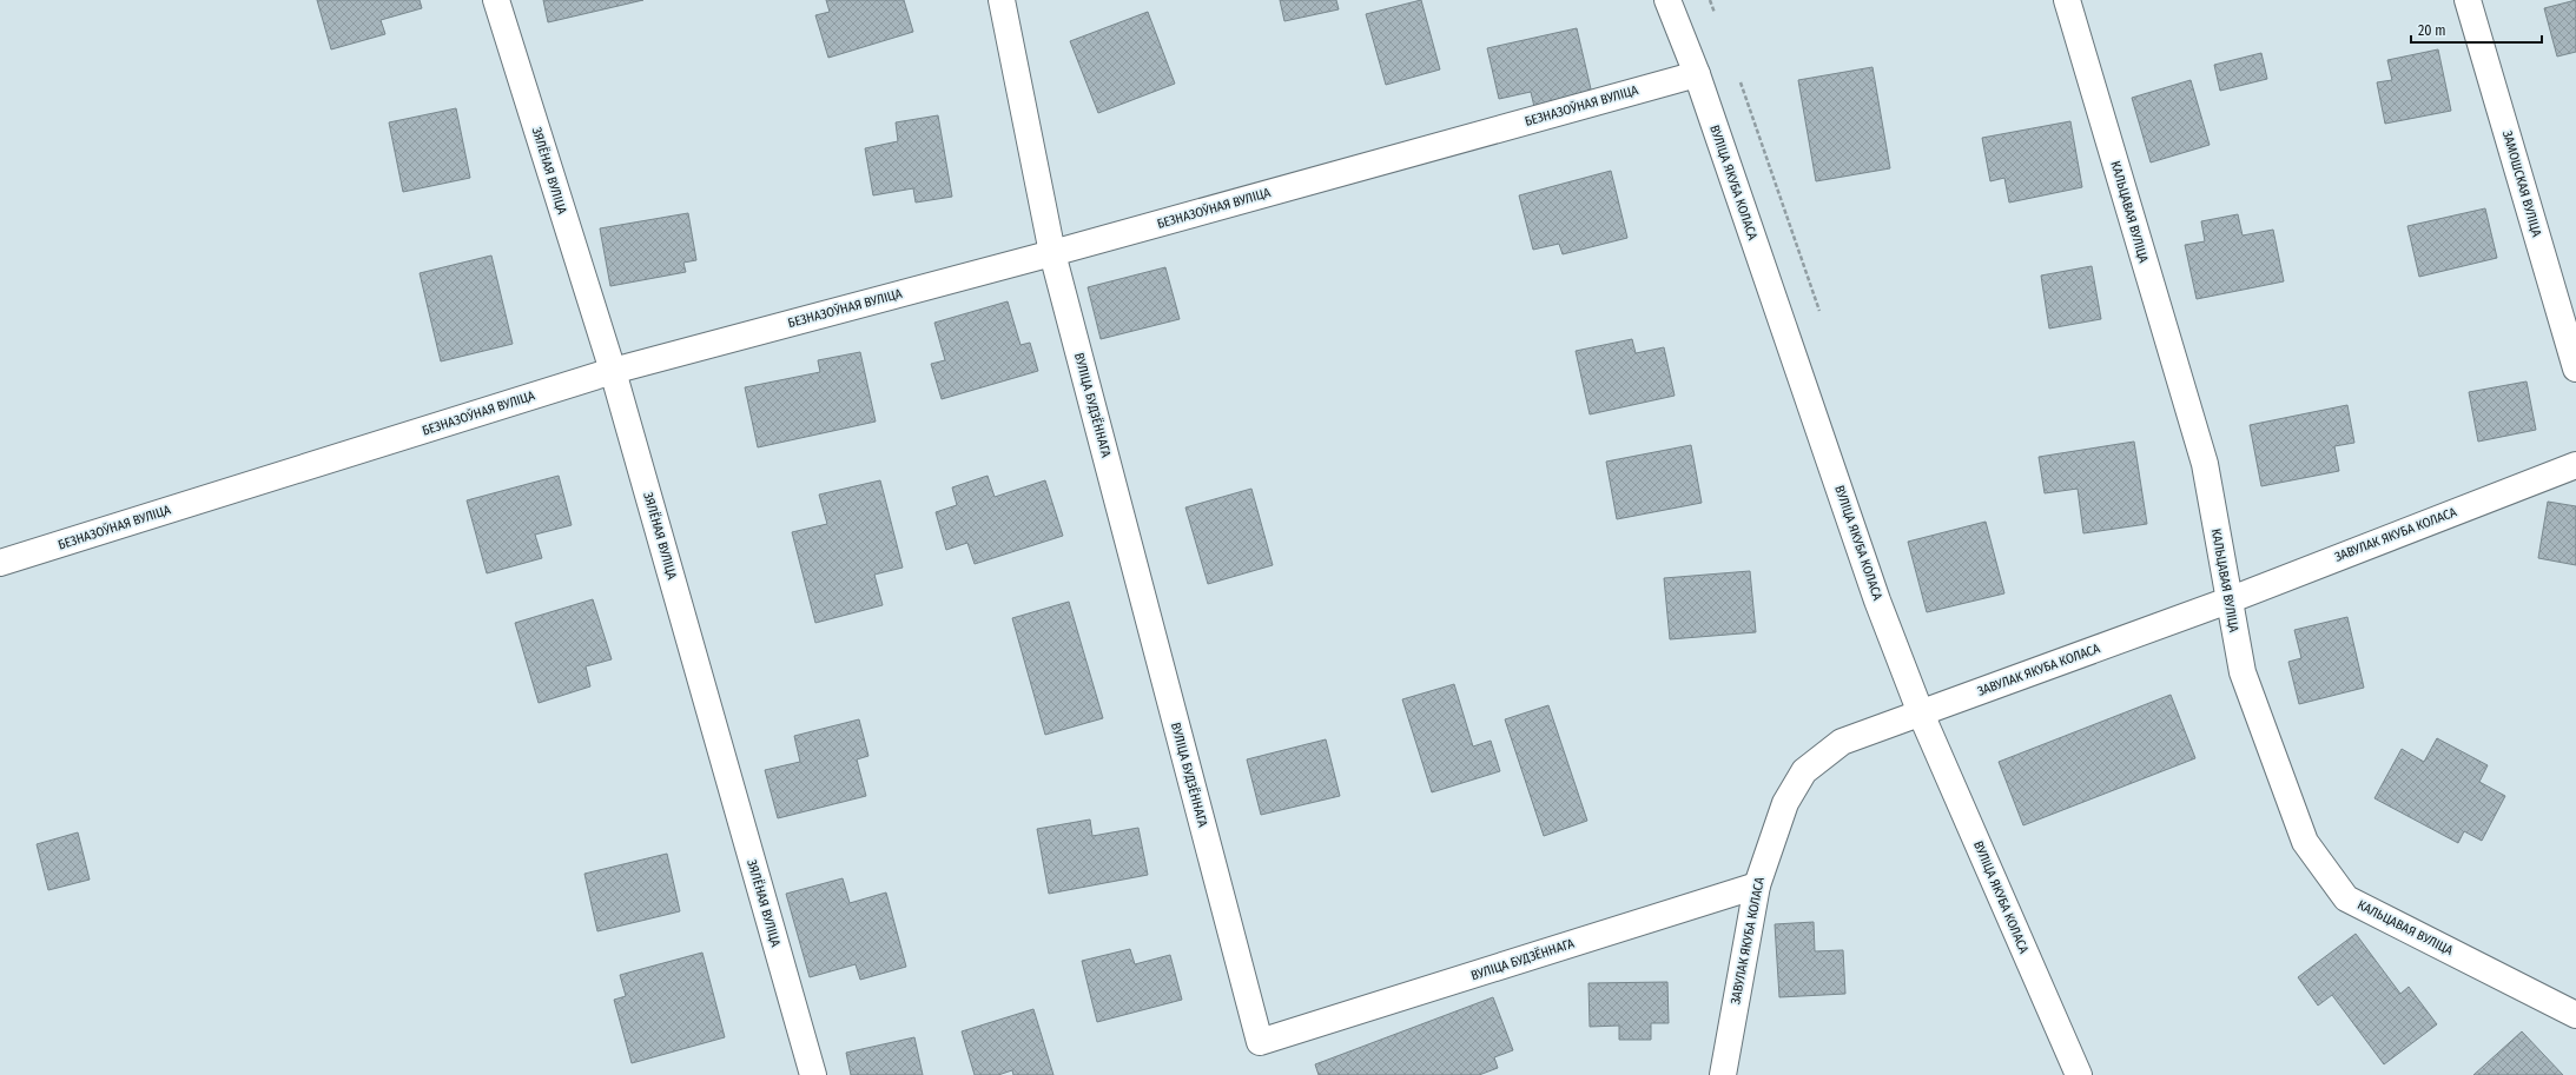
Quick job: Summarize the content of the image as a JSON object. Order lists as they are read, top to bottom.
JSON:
{
  "streets": {
    "street": [
      "БЕЗНАЗОЎНАЯ ВУЛІЦА",
      "ЗЯЛЁНАЯ ВУЛІЦА",
      "ВУЛІЦА ЯКУБА КОЛАСА",
      "ЗАМОШСКАЯ ВУЛІЦА",
      "КАЛЬЦАВАЯ ВУЛІЦА",
      "ВУЛІЦА БУДЗЁННАГА",
      "ЗАВУЛАК ЯКУБА КОЛАСА"
    ]
  },
  "crossings": [
    ["БЕЗНАЗОЎНАЯ ВУЛІЦА", "ЗЯЛЁНАЯ ВУЛІЦА"],
    ["БЕЗНАЗОЎНАЯ ВУЛІЦА", "ВУЛІЦА ЯКУБА КОЛАСА"],
    ["БЕЗНАЗОЎНАЯ ВУЛІЦА", "ВУЛІЦА БУДЗЁННАГА"],
    ["ВУЛІЦА ЯКУБА КОЛАСА", "ЗАВУЛАК ЯКУБА КОЛАСА"],
    ["КАЛЬЦАВАЯ ВУЛІЦА", "ЗАВУЛАК ЯКУБА КОЛАСА"],
    ["ВУЛІЦА БУДЗЁННАГА", "ЗАВУЛАК ЯКУБА КОЛАСА"]
  ],
  "scale_bar": "20 m"
}
